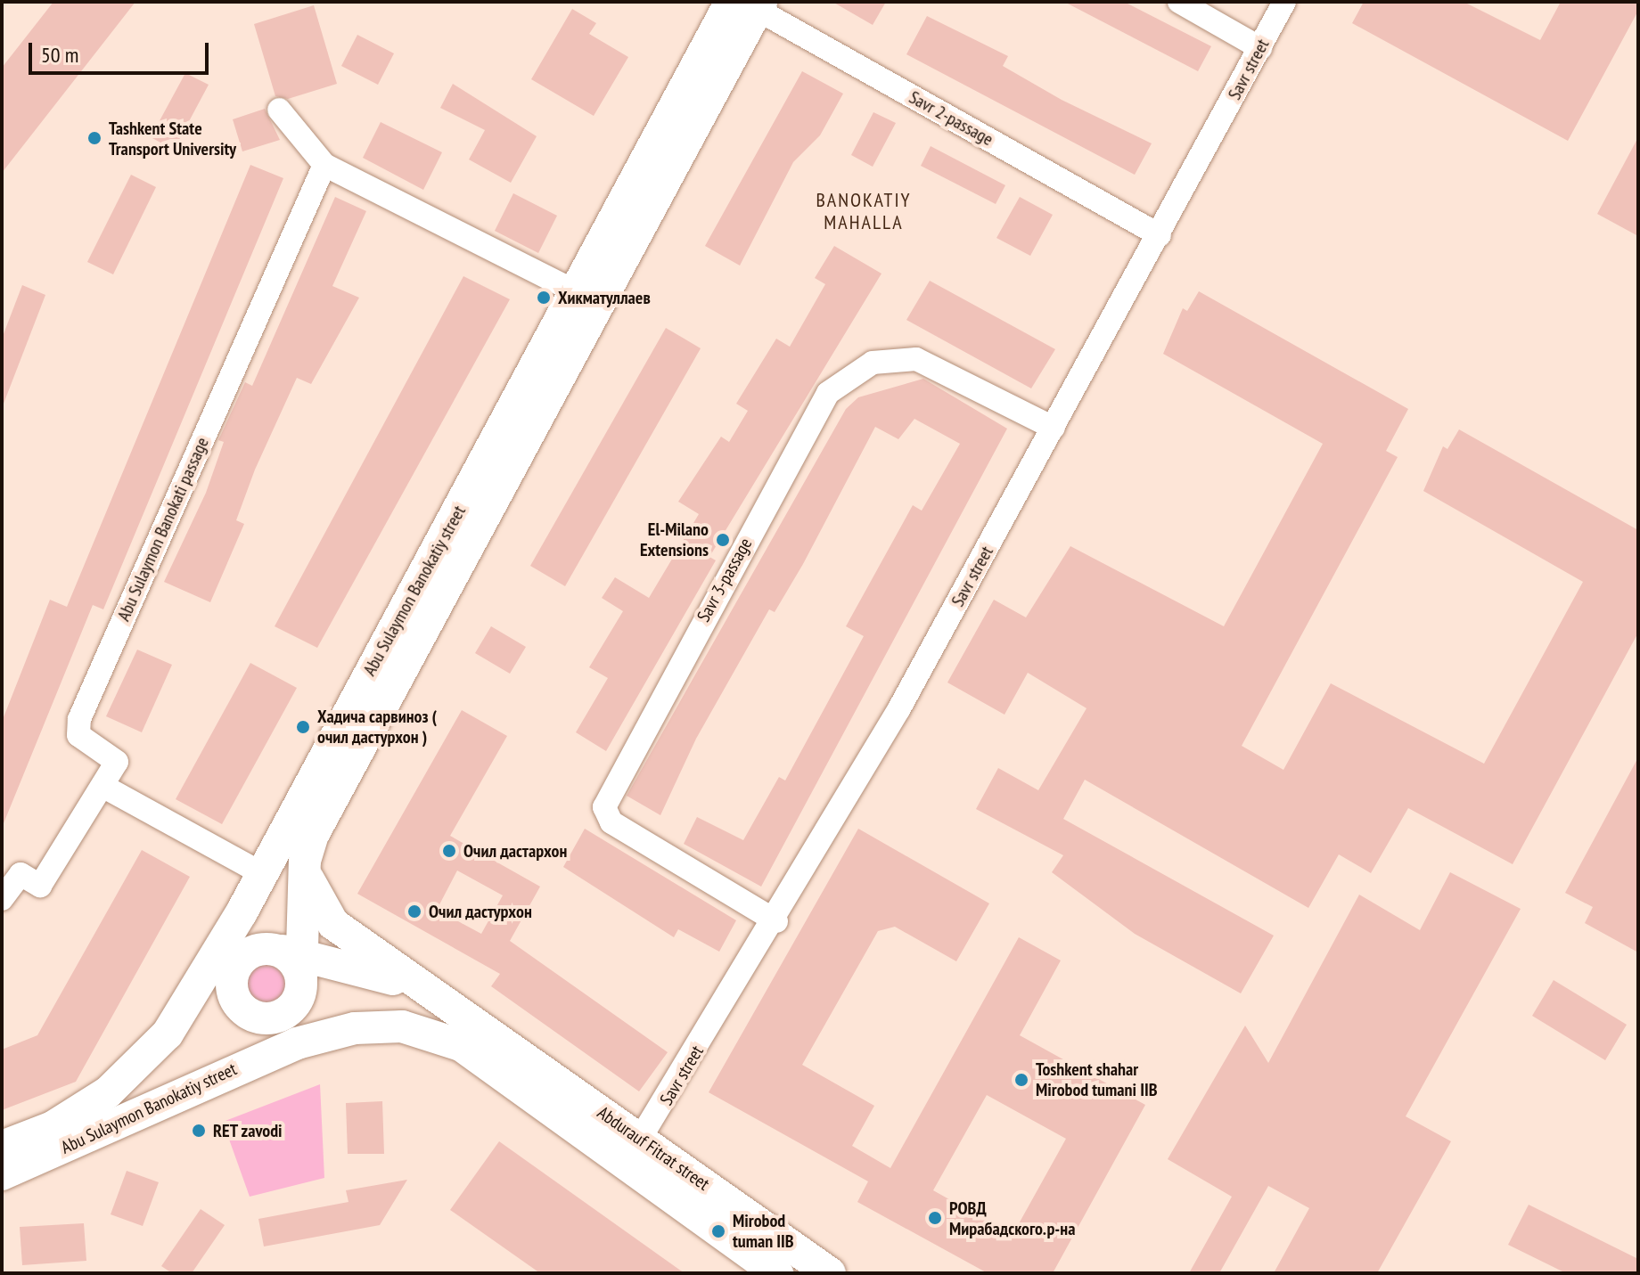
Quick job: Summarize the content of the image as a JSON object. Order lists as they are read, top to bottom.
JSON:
{
  "streets": {
    "main road": ["Abu Sulaymon Banokatiy street", "Abdurauf Fitrat street"],
    "street": [
      "Savr street",
      "Savr 2-passage",
      "Abu Sulaymon Banokati passage",
      "Savr 3-passage"
    ]
  },
  "crossings": [
    ["Savr street", "Savr 2-passage"],
    ["Savr street", "Savr 3-passage"],
    ["Savr street", "Abdurauf Fitrat street"],
    ["Savr 2-passage", "Abu Sulaymon Banokatiy street"],
    ["Abu Sulaymon Banokatiy street", "Abdurauf Fitrat street"]
  ],
  "districts": ["BANOKATIY MAHALLA"],
  "places": [
    "Tashkent State Transport University",
    "Хикматуллаев",
    "El-Milano Extensions",
    "Хадича сарвиноз ( очил дастурхон )",
    "Очил дастархон",
    "Очил дастурхон",
    "Toshkent shahar Mirobod tumani IIB",
    "RET zavodi",
    "РОВД Мирабадского.р-на",
    "Mirobod tuman IIB"
  ],
  "scale_bar": "50 m"
}
